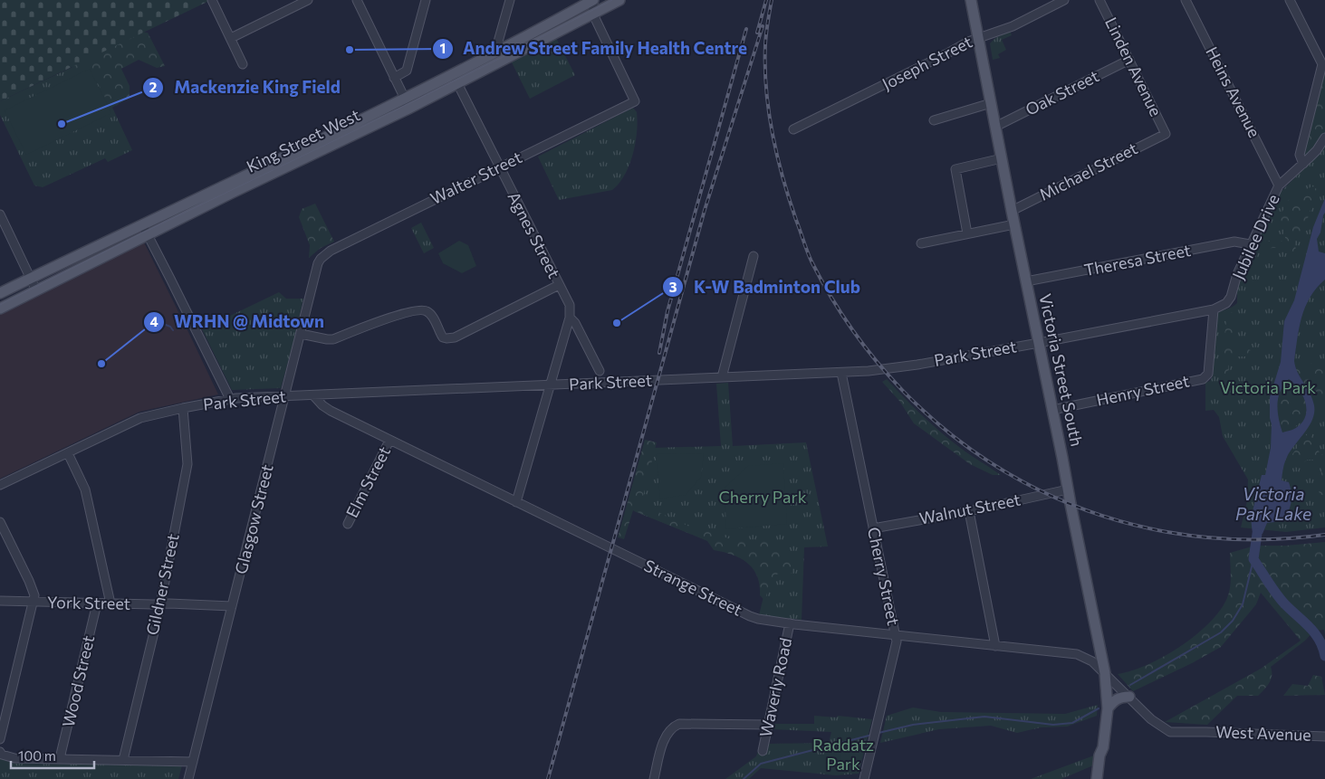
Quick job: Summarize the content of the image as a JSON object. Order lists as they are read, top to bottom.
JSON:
{
  "streets": {
    "main road": ["King Street West", "Victoria Street South"],
    "street": [
      "Joseph Street",
      "Linden Avenue",
      "Heins Avenue",
      "Oak Street",
      "Michael Street",
      "Walter Street",
      "Agnes Street",
      "Jubilee Drive",
      "Theresa Street",
      "Park Street",
      "Henry Street",
      "Elm Street",
      "Walnut Street",
      "Glasgow Street",
      "Cherry Street",
      "Gildner Street",
      "Strange Street",
      "York Street",
      "Wood Street",
      "Waverly Road",
      "West Avenue"
    ]
  },
  "crossings": [
    ["Joseph Street", "Victoria Street South"],
    ["Linden Avenue", "Oak Street"],
    ["Linden Avenue", "Michael Street"],
    ["Heins Avenue", "Jubilee Drive"],
    ["Oak Street", "Victoria Street South"],
    ["King Street West", "Walter Street"],
    ["King Street West", "Agnes Street"],
    ["Michael Street", "Victoria Street South"],
    ["Walter Street", "Agnes Street"],
    ["Walter Street", "Glasgow Street"],
    ["Jubilee Drive", "Theresa Street"],
    ["Jubilee Drive", "Park Street"],
    ["Theresa Street", "Victoria Street South"],
    ["Park Street", "Victoria Street South"],
    ["Park Street", "Henry Street"],
    ["Park Street", "Glasgow Street"],
    ["Park Street", "Cherry Street"],
    ["Park Street", "Gildner Street"],
    ["Park Street", "Strange Street"],
    ["Victoria Street South", "Henry Street"],
    ["Victoria Street South", "Walnut Street"],
    ["Victoria Street South", "Strange Street"],
    ["Victoria Street South", "West Avenue"],
    ["Elm Street", "Strange Street"],
    ["Walnut Street", "Cherry Street"],
    ["Glasgow Street", "York Street"],
    ["Cherry Street", "Strange Street"],
    ["Gildner Street", "York Street"],
    ["Strange Street", "Waverly Road"],
    ["Strange Street", "West Avenue"],
    ["York Street", "Wood Street"]
  ],
  "water": ["Victoria Park Lake"],
  "parks": ["Victoria Park", "Cherry Park", "Raddatz Park"],
  "places": [
    "Andrew Street Family Health Centre",
    "Mackenzie King Field",
    "K-W Badminton Club",
    "WRHN @ Midtown"
  ],
  "scale_bar": "100 m"
}
